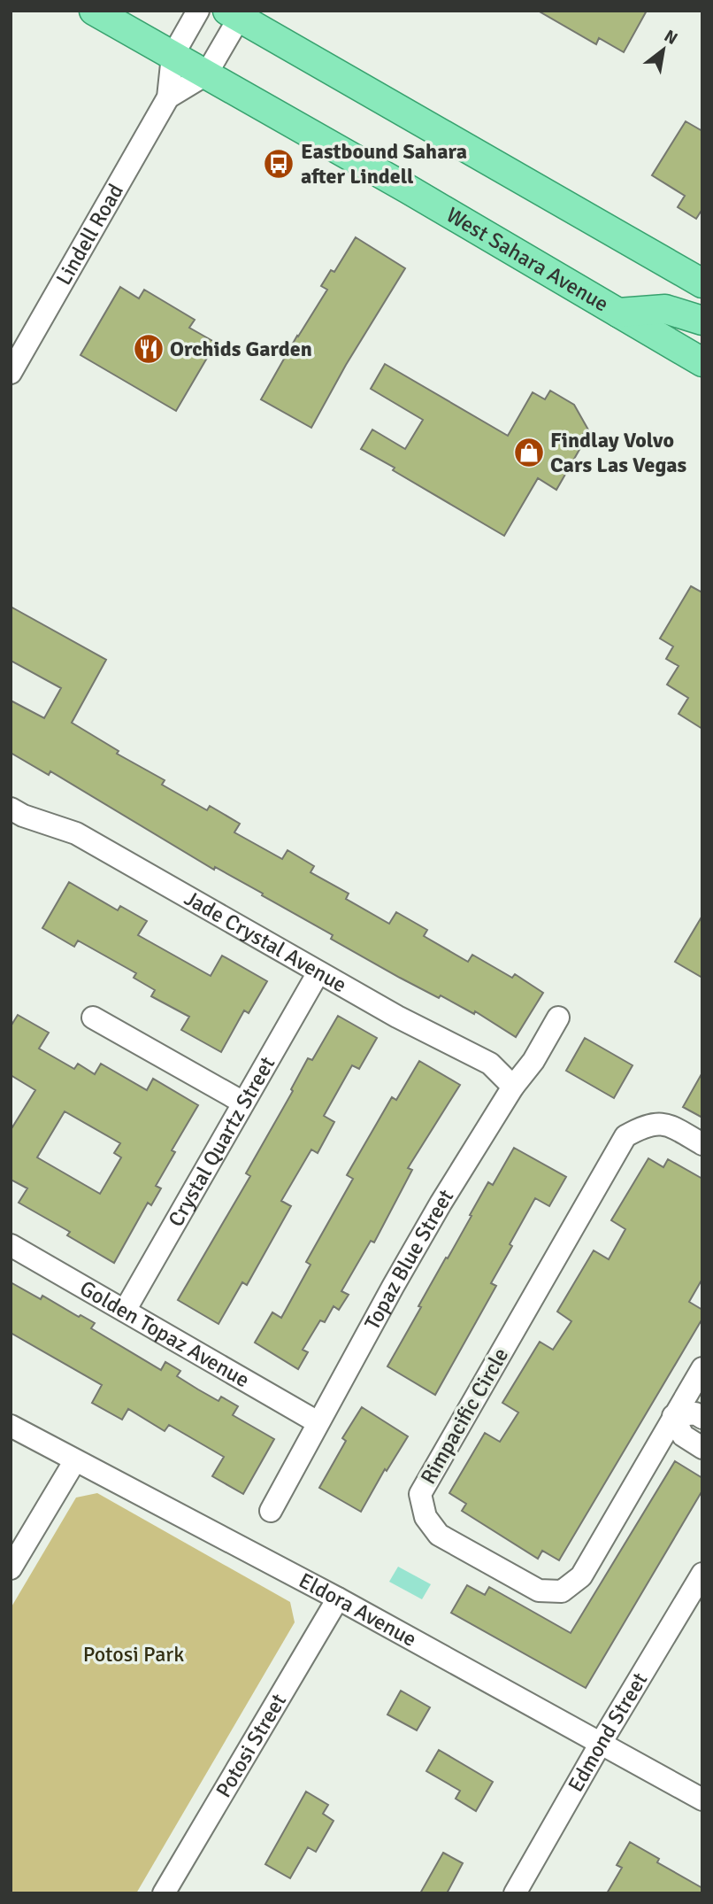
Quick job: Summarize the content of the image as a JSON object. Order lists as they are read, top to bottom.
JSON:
{
  "streets": {
    "main road": ["West Sahara Avenue"],
    "street": [
      "Lindell Road",
      "Jade Crystal Avenue",
      "Crystal Quartz Street",
      "Topaz Blue Street",
      "Golden Topaz Avenue",
      "Rimpacific Circle",
      "Eldora Avenue",
      "Edmond Street",
      "Potosi Street"
    ]
  },
  "crossings": [
    ["Lindell Road", "West Sahara Avenue"],
    ["Jade Crystal Avenue", "Crystal Quartz Street"],
    ["Jade Crystal Avenue", "Topaz Blue Street"],
    ["Crystal Quartz Street", "Golden Topaz Avenue"],
    ["Topaz Blue Street", "Golden Topaz Avenue"],
    ["Eldora Avenue", "Edmond Street"],
    ["Eldora Avenue", "Potosi Street"]
  ],
  "parks": ["Potosi Park"],
  "places": {
    "bus stop": ["Eastbound Sahara after Lindell"],
    "restaurant": ["Orchids Garden"],
    "shop": ["Findlay Volvo Cars Las Vegas"]
  },
  "north": "top right"
}
